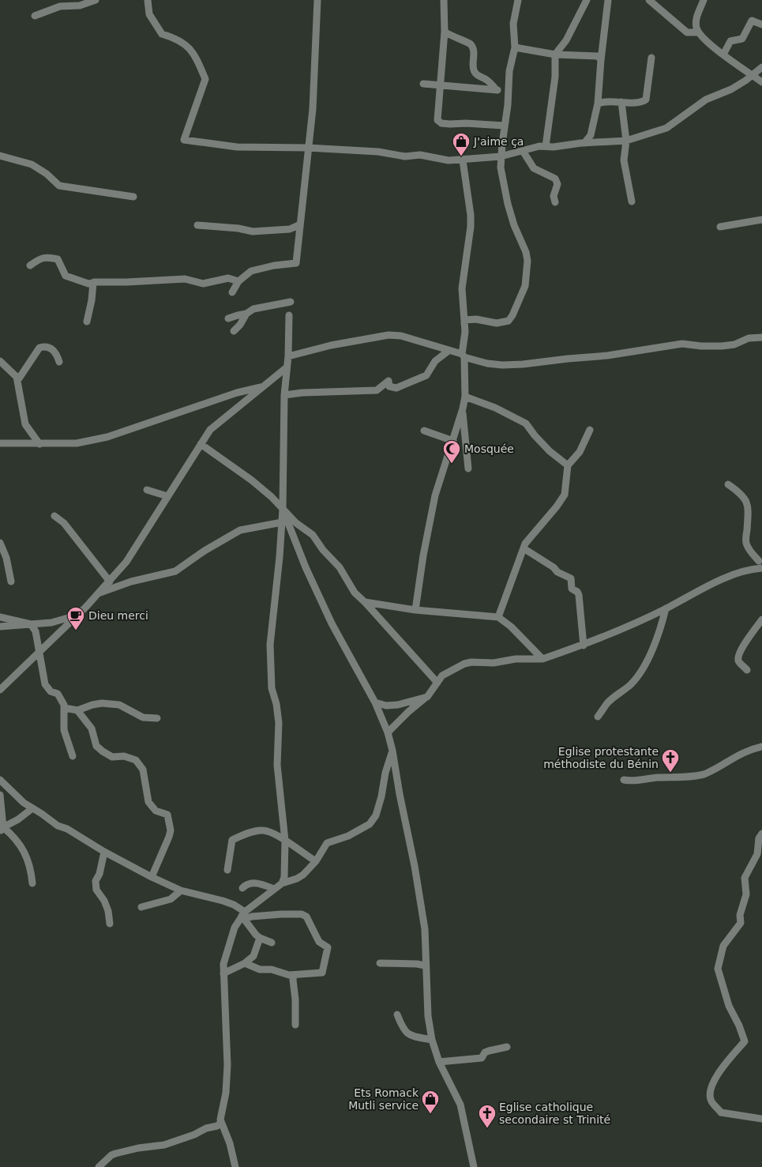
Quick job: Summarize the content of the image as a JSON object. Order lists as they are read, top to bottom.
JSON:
{
  "places": {
    "shop": ["J'aime ça", "Ets Romack Mutli service"],
    "mosque": ["Mosquée"],
    "cafe": ["Dieu merci"],
    "church": ["Eglise protestante méthodiste du Bénin", "Eglise catholique secondaire st Trinité"]
  }
}
